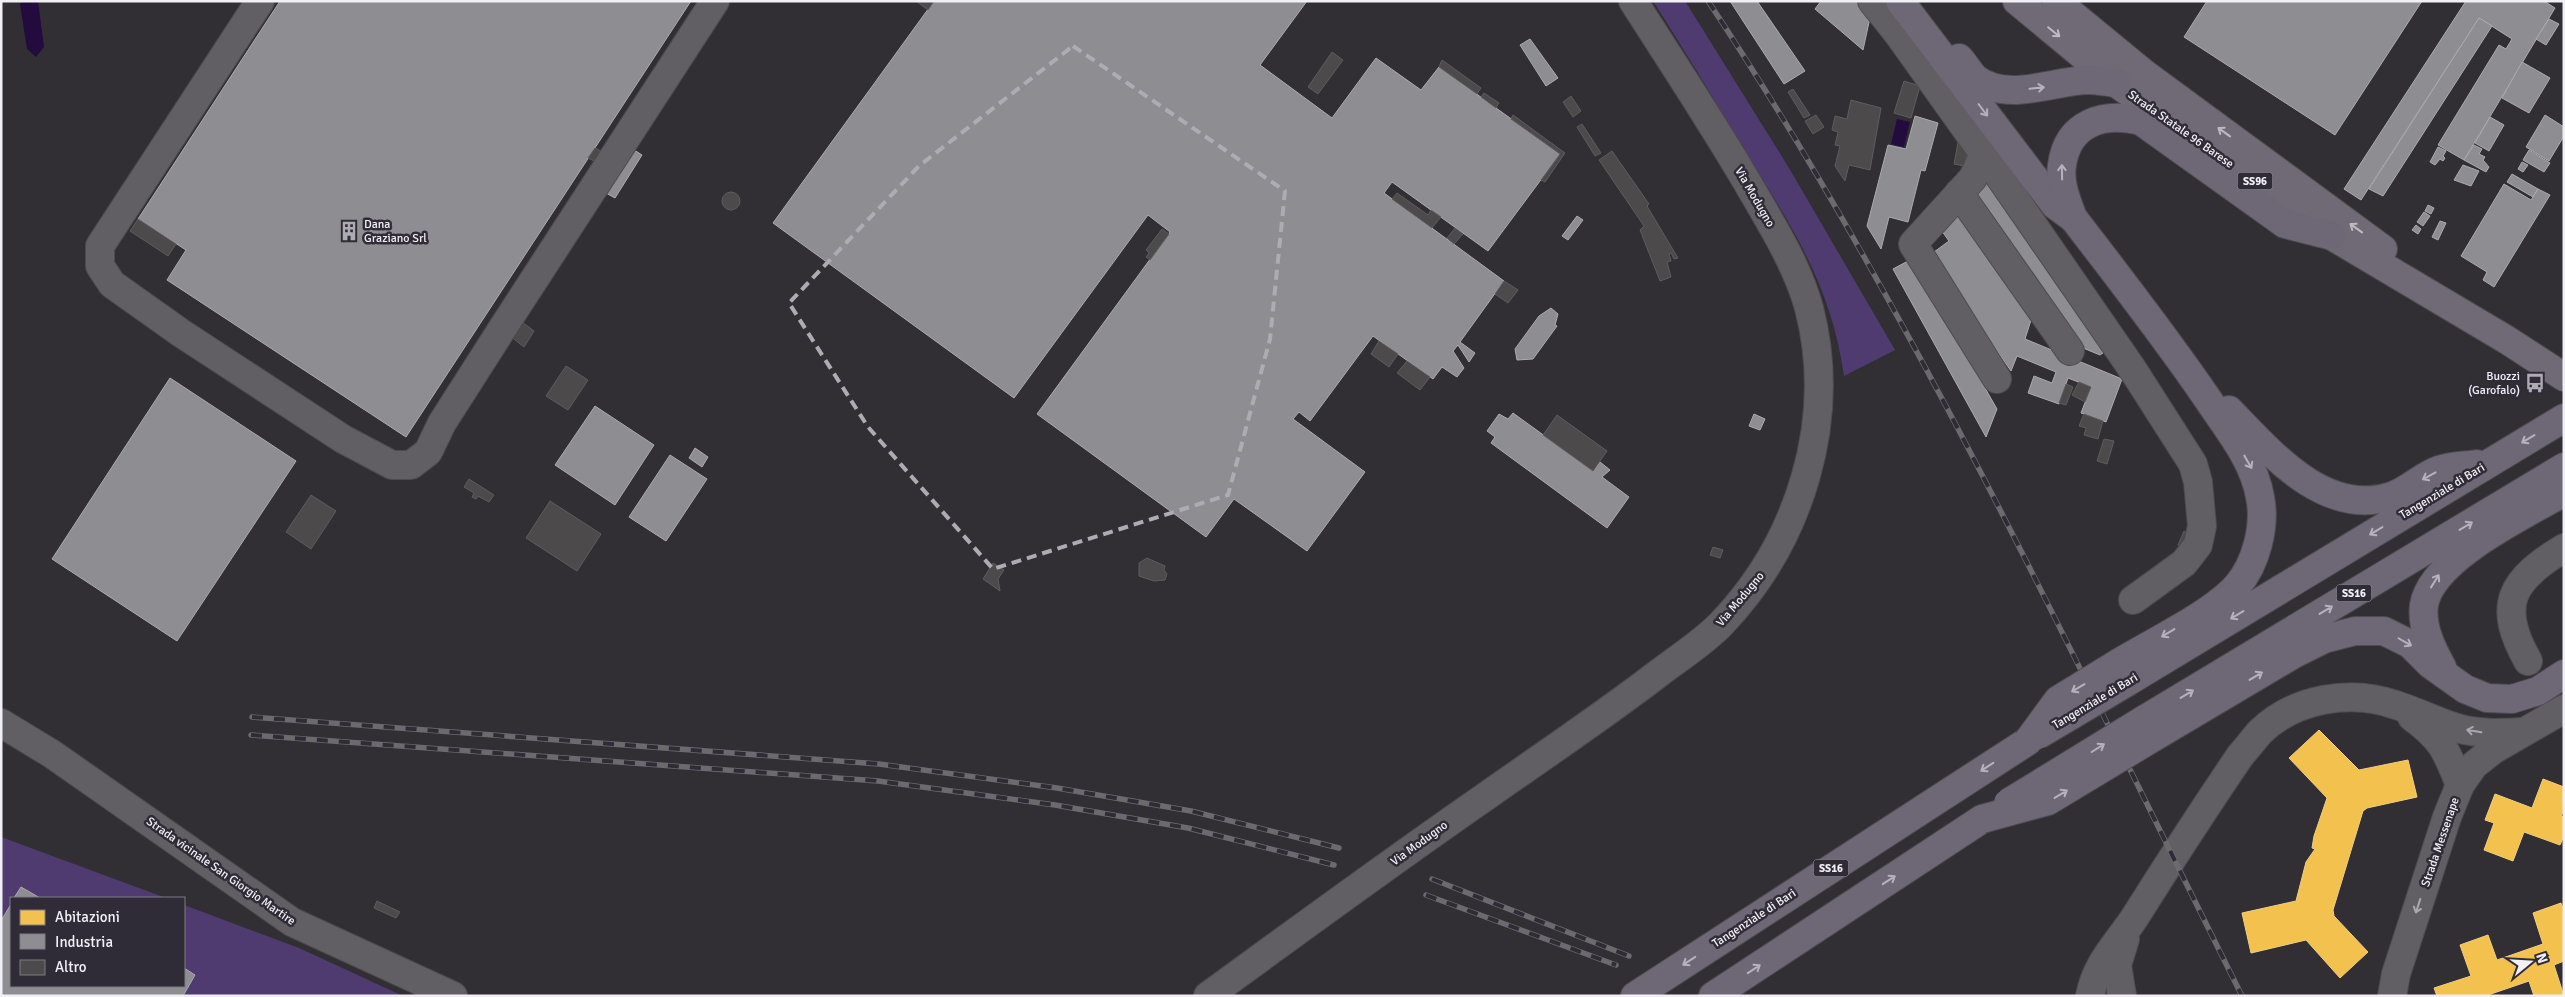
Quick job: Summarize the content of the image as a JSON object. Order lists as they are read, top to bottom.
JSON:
{
  "streets": {
    "highway": ["Tangenziale di Bari", "SS16"],
    "main road": ["Strada Statale 96 Barese", "SS96"],
    "street": ["Via Modugno", "Strada Messenape", "Strada vicinale San Giorgio Martire"]
  },
  "one_way": ["Strada Messenape"],
  "places": {
    "building": ["Dana Graziano Srl"],
    "bus stop": ["Buozzi (Garofalo)"]
  },
  "legend": ["Abitazioni", "Industria", "Altro"],
  "north": "right"
}
